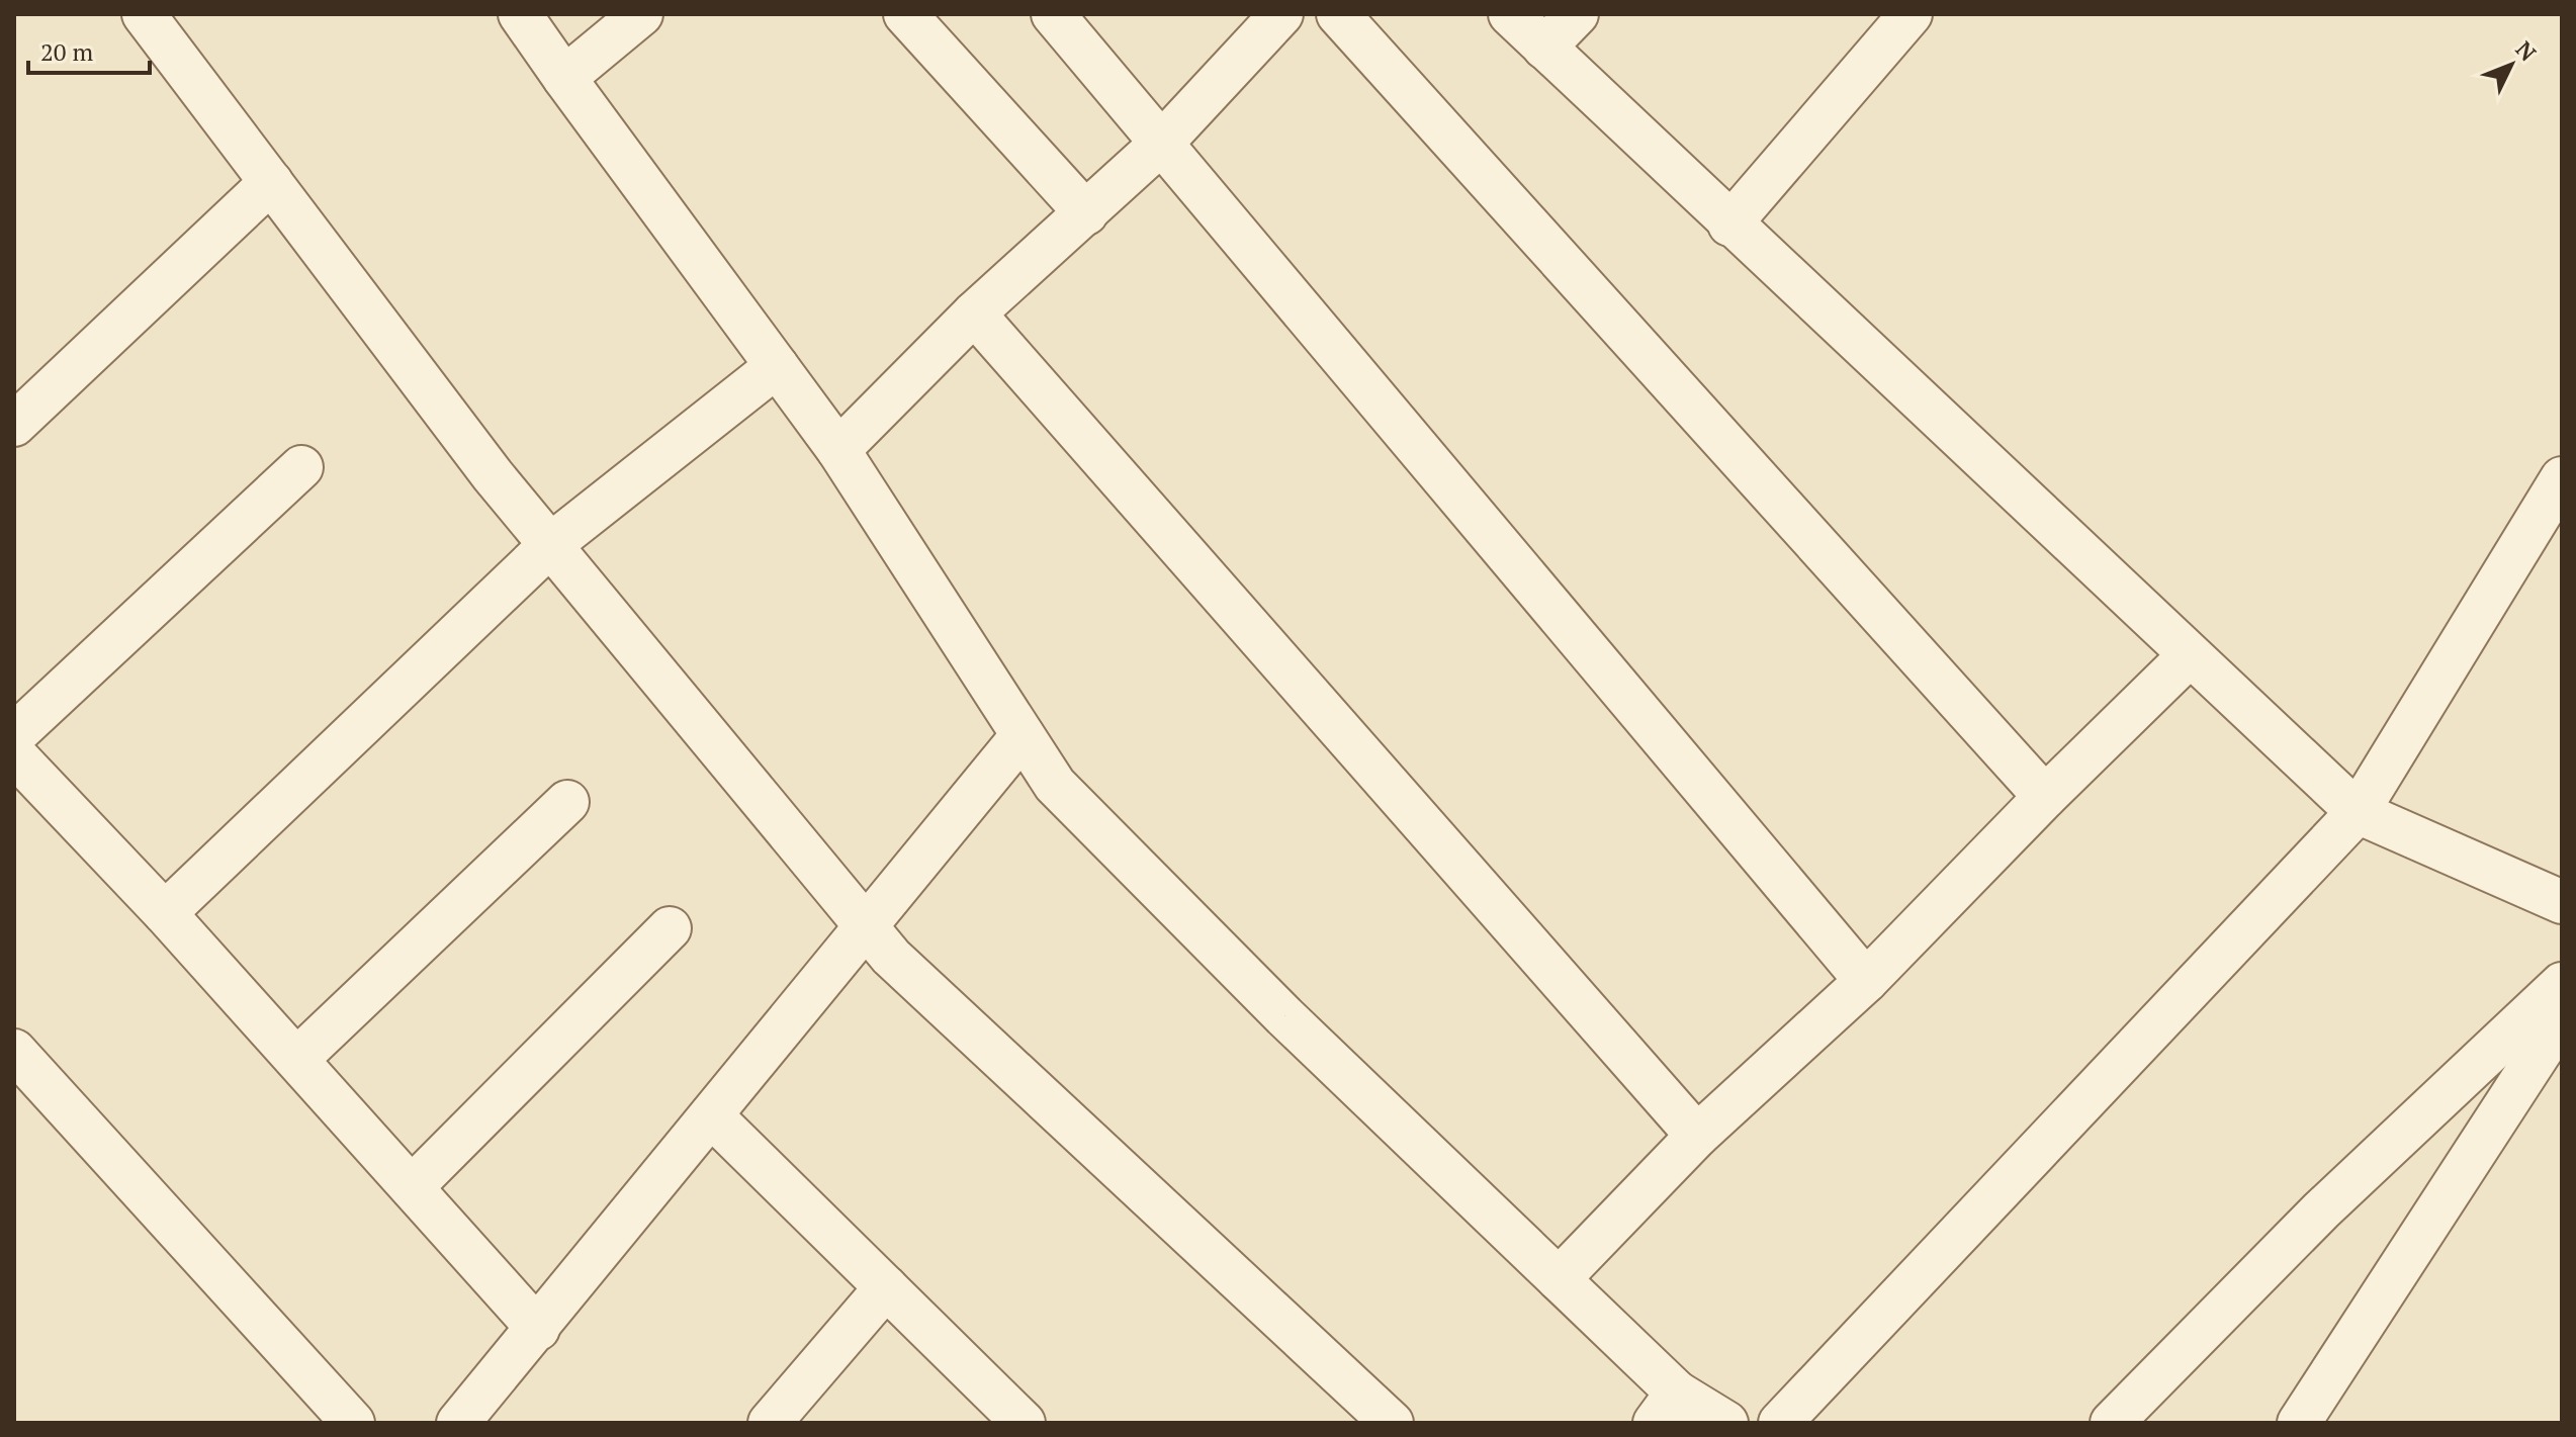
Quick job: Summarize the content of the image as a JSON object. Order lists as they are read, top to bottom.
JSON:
{
  "scale_bar": "20 m",
  "north": "top right"
}
